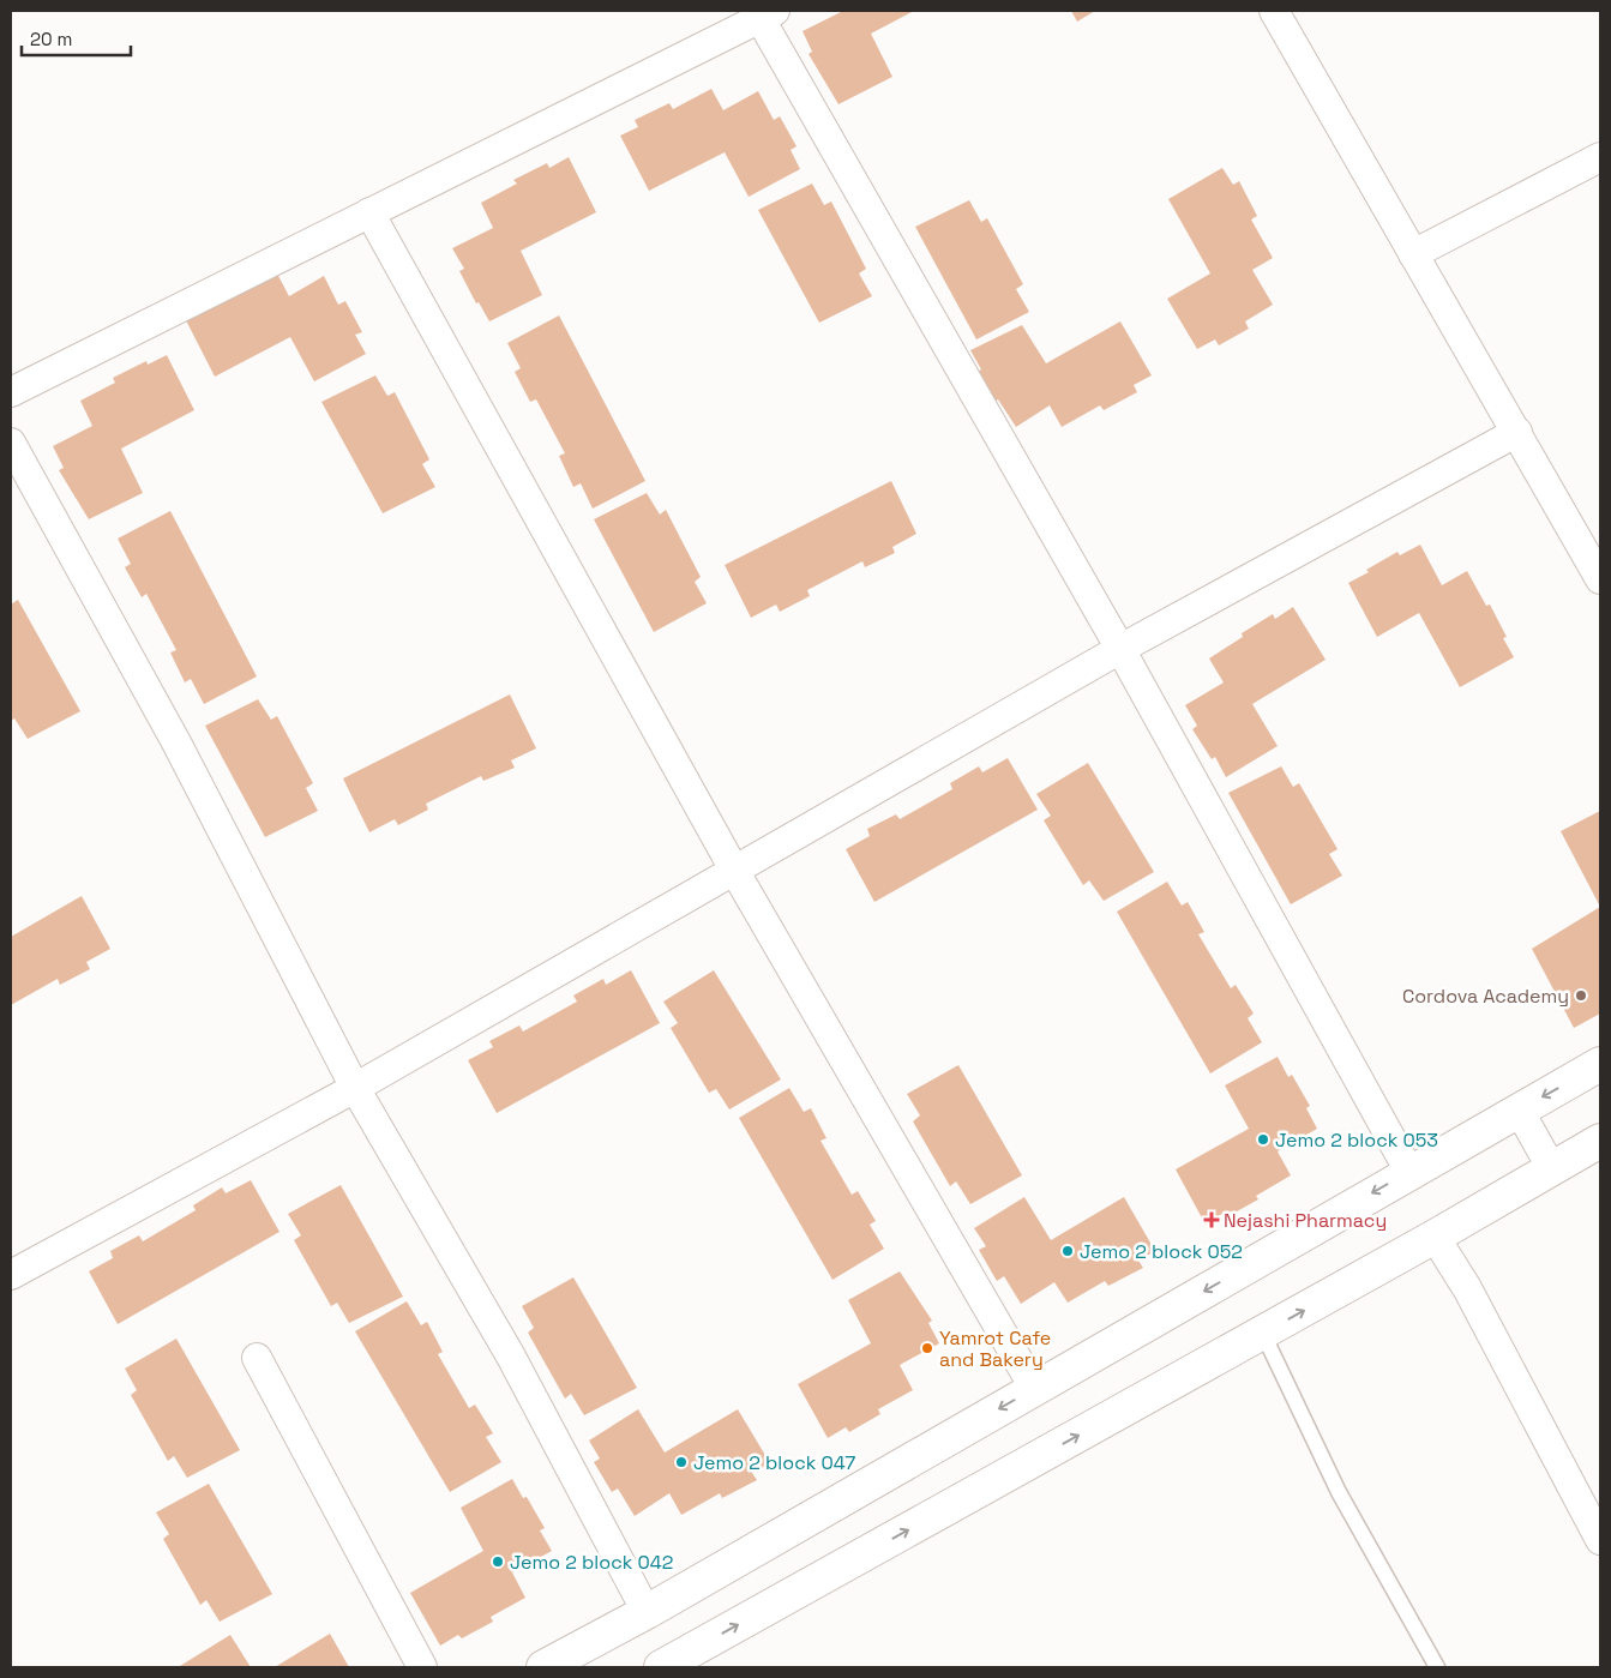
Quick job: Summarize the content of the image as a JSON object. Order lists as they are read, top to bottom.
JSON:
{
  "places": {
    "other": [
      "Cordova Academy",
      "Jemo 2 block 053",
      "Jemo 2 block 052",
      "Yamrot Cafe and Bakery",
      "Jemo 2 block 047",
      "Jemo 2 block 042"
    ],
    "health": ["Nejashi Pharmacy"]
  },
  "scale_bar": "20 m"
}
